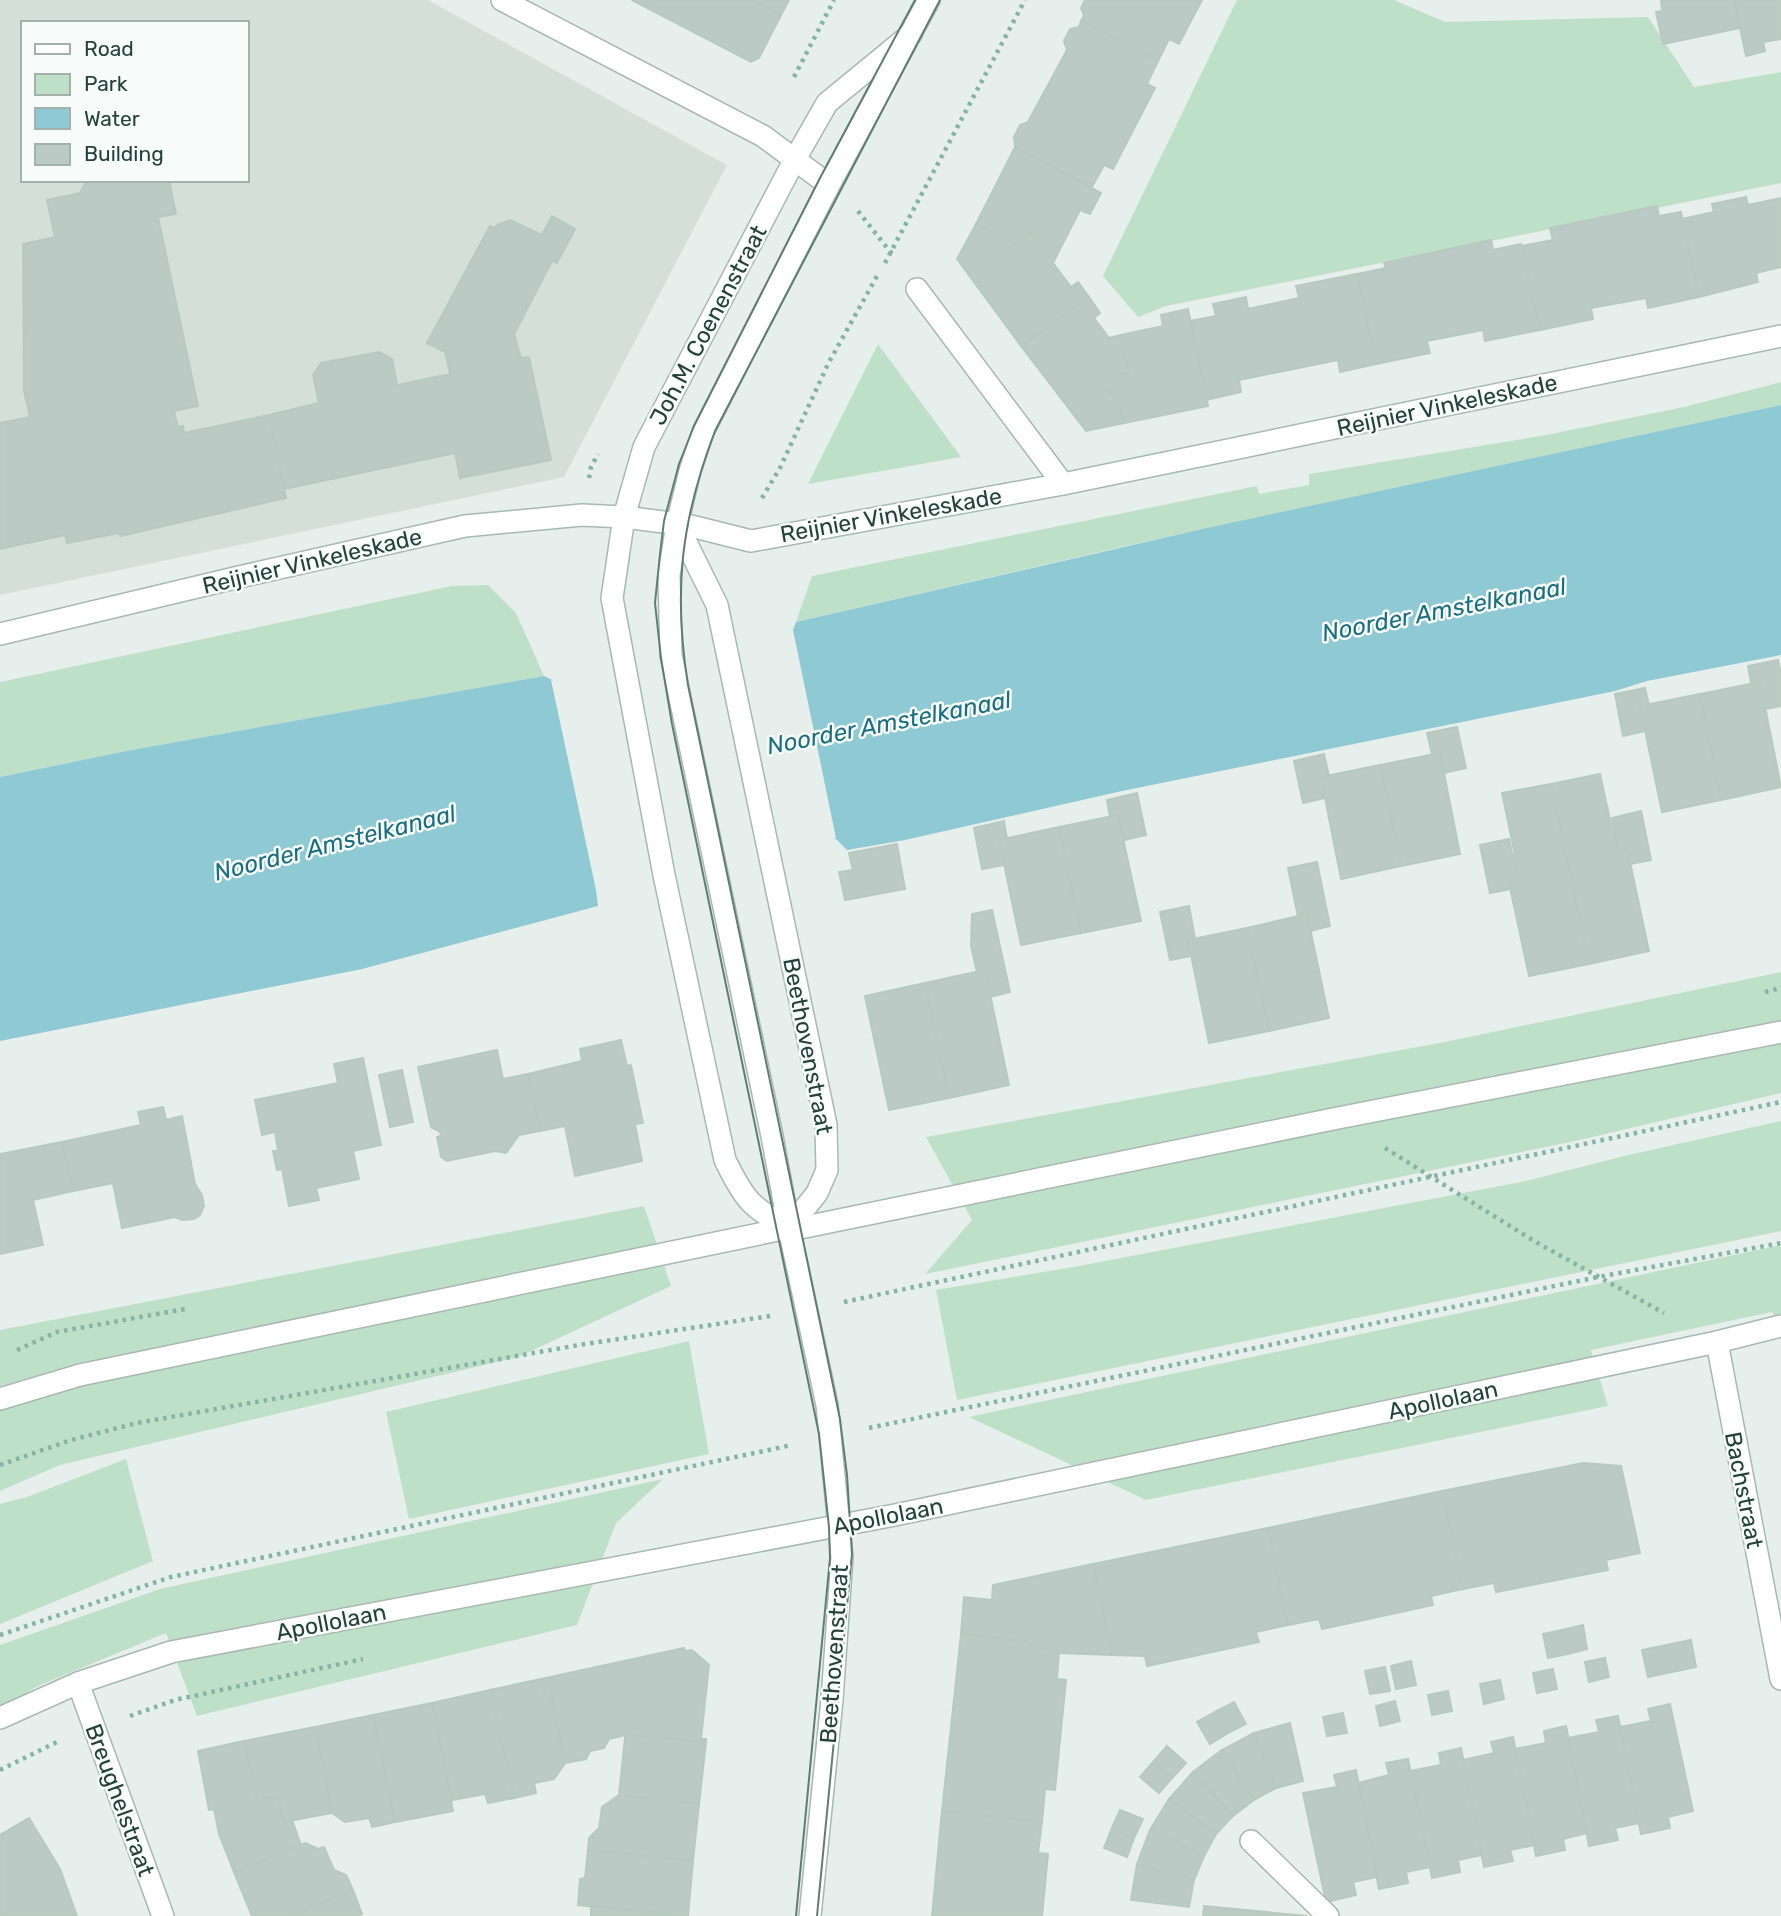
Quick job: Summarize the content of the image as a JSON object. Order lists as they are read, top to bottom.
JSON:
{
  "streets": {
    "street": [
      "Joh.M. Coenenstraat",
      "Reijnier Vinkeleskade",
      "Beethovenstraat",
      "Apollolaan",
      "Bachstraat",
      "Breughelstraat"
    ]
  },
  "crossings": [
    ["Joh.M. Coenenstraat", "Reijnier Vinkeleskade"],
    ["Joh.M. Coenenstraat", "Beethovenstraat"],
    ["Reijnier Vinkeleskade", "Beethovenstraat"],
    ["Beethovenstraat", "Apollolaan"],
    ["Apollolaan", "Bachstraat"],
    ["Apollolaan", "Breughelstraat"]
  ],
  "water": ["Noorder Amstelkanaal"],
  "legend": [
    "Road",
    "Park",
    "Water",
    "Building"
  ]
}
